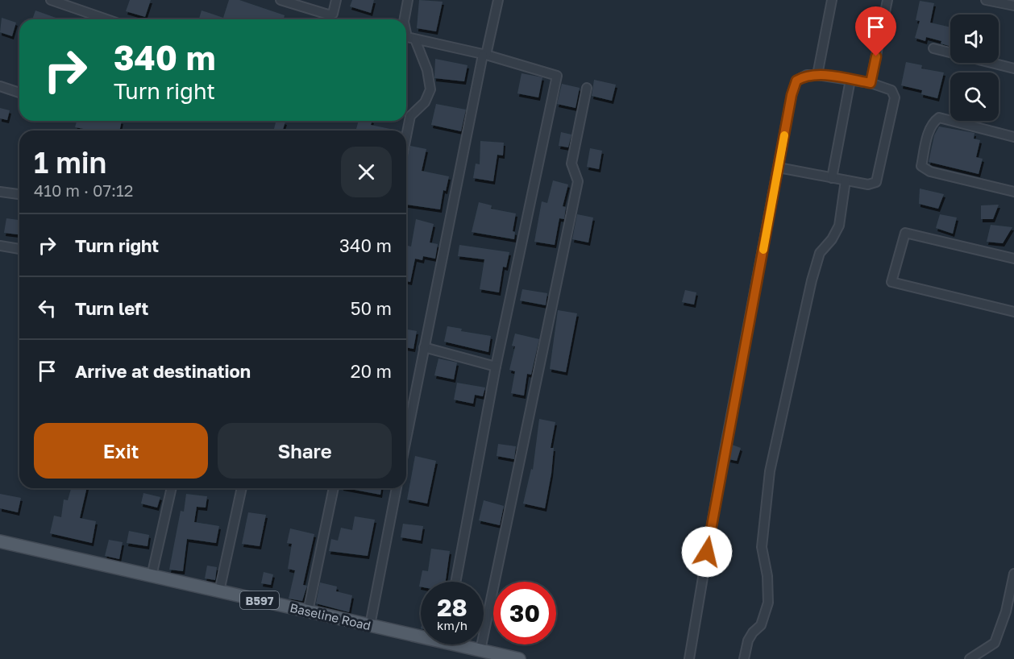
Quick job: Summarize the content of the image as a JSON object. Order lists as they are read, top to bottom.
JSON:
{
  "streets": {
    "main road": ["B597", "Baseline Road"]
  },
  "page": {
    "turn": ["340 m", "Turn right"],
    "heading": ["1 min", "410 m · 07:12"],
    "list": [
      {
        "name": "Turn right",
        "value": "340 m"
      },
      {
        "name": "Turn left",
        "value": "50 m"
      },
      {
        "name": "Arrive at destination",
        "value": "20 m"
      }
    ],
    "buttons": ["Exit", "Share"],
    "speed": "28 km/h",
    "limit": "30"
  }
}
